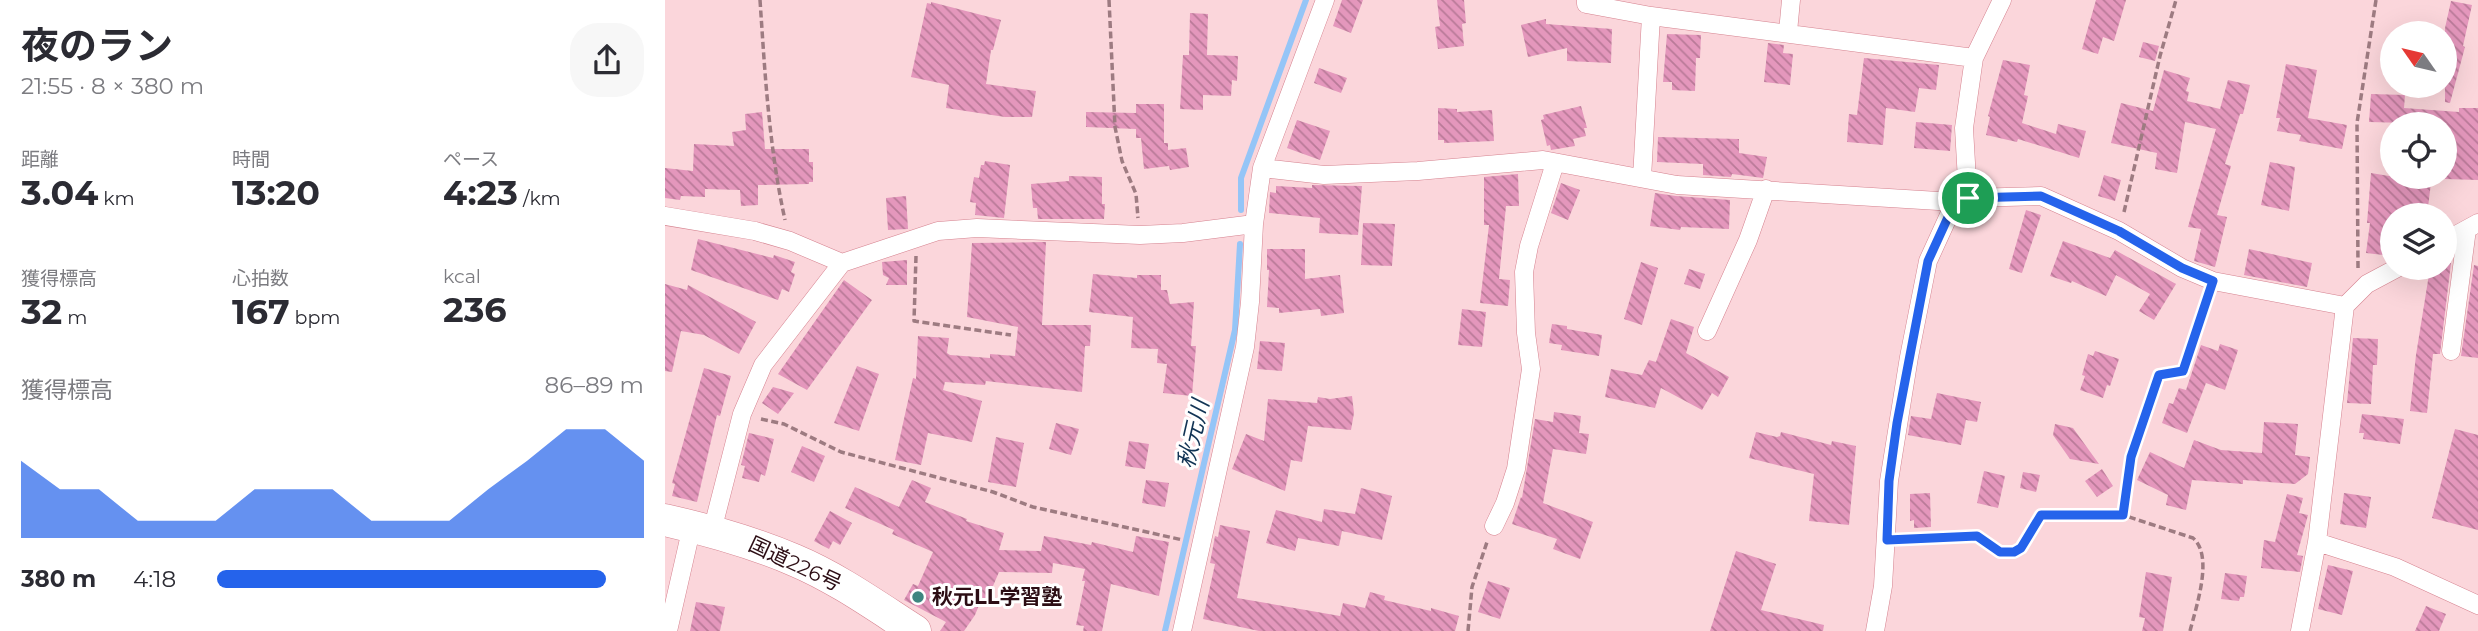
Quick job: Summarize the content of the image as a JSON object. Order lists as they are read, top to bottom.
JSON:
{
  "streets": {
    "highway": ["国道226号"]
  },
  "water": ["秋元川"],
  "places": ["秋元LL学習塾"],
  "north": "top left",
  "page": {
    "heading": ["夜のラン", "21:55 · 8 × 380 m"],
    "stats": [
      ["距離", "3.04 km"],
      ["時間", "13:20"],
      ["ペース", "4:23 /km"],
      ["獲得標高", "32 m"],
      ["心拍数", "167 bpm"],
      ["kcal", "236"]
    ],
    "chart": ["獲得標高", "86–89 m"],
    "list": [
      {
        "name": "380 m",
        "note": "4:18"
      }
    ]
  }
}
